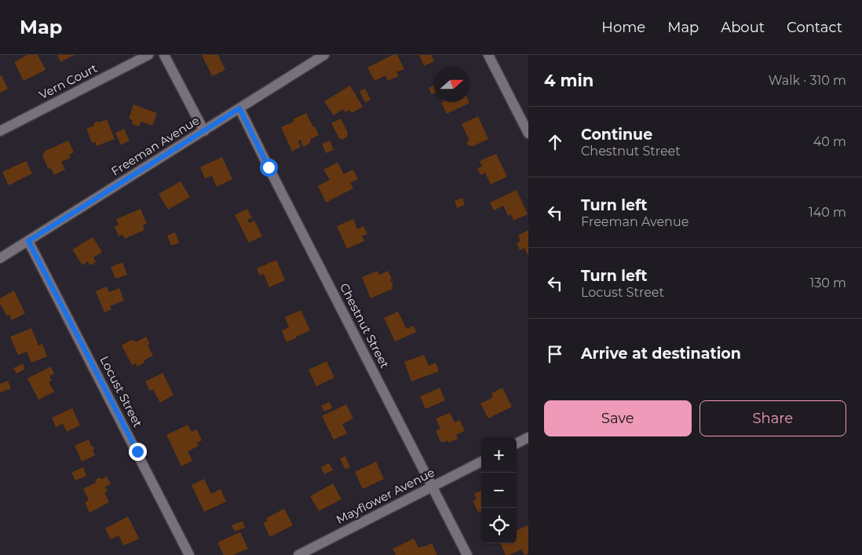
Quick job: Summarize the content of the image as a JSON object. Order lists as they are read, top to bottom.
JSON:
{
  "streets": {
    "street": [
      "Vern Court",
      "Freeman Avenue",
      "Chestnut Street",
      "Locust Street",
      "Mayflower Avenue"
    ]
  },
  "crossings": [
    ["Freeman Avenue", "Chestnut Street"],
    ["Freeman Avenue", "Locust Street"],
    ["Chestnut Street", "Mayflower Avenue"]
  ],
  "north": "right",
  "page": {
    "header": "Map",
    "nav": [
      "Home",
      "Map",
      "About",
      "Contact"
    ],
    "heading": ["4 min", "Walk · 310 m"],
    "list": [
      ["Continue", "Chestnut Street", "40 m"],
      ["Turn left", "Freeman Avenue", "140 m"],
      ["Turn left", "Locust Street", "130 m"],
      "Arrive at destination"
    ],
    "buttons": ["Save", "Share"],
    "map_buttons": ["+", "−"]
  }
}
